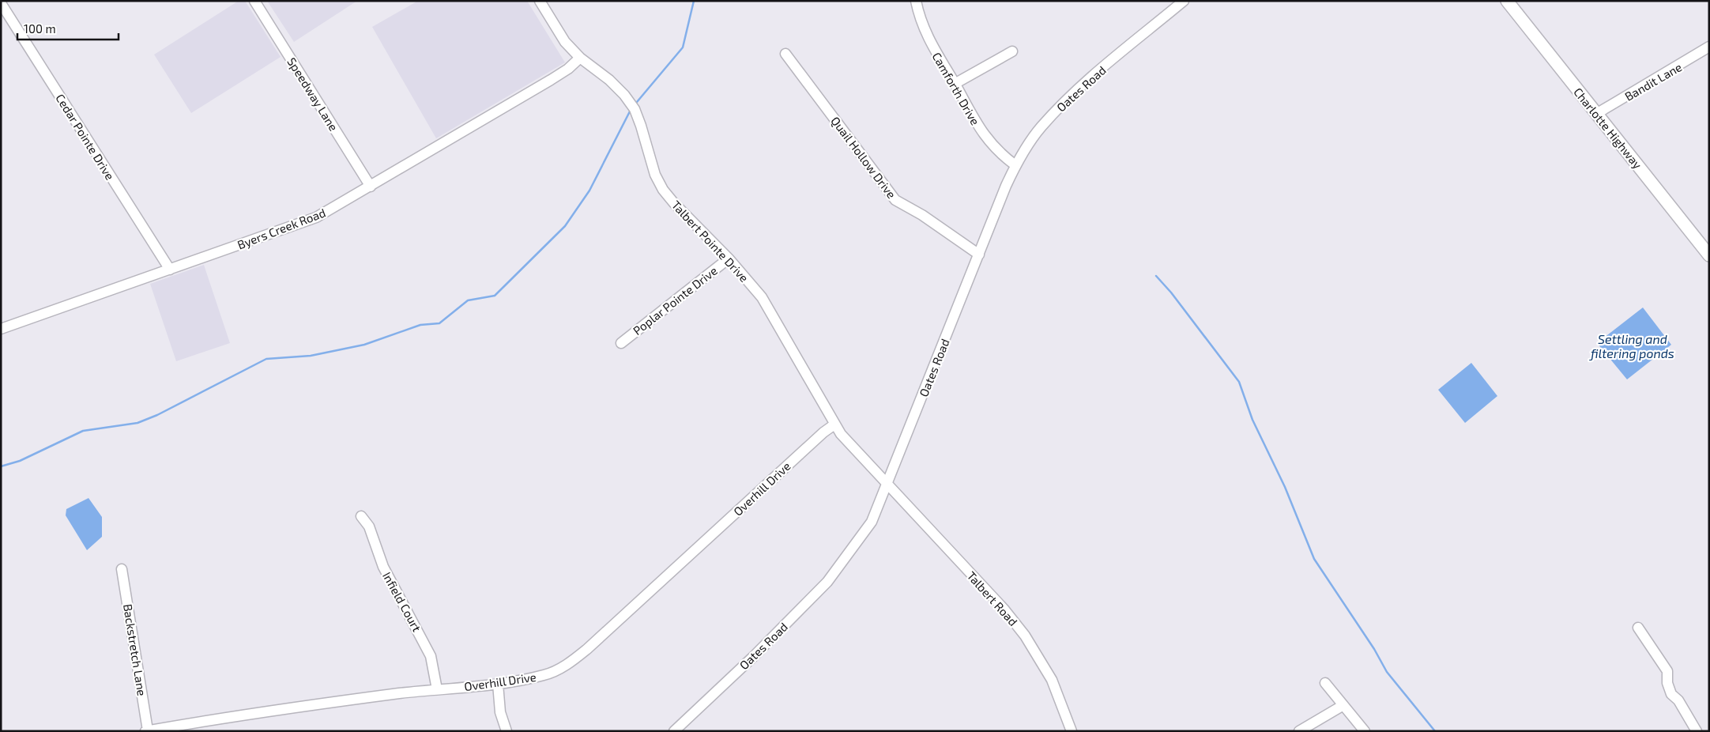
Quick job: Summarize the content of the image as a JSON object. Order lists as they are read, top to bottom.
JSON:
{
  "streets": {
    "main road": ["Charlotte Highway"],
    "street": [
      "Bandit Lane",
      "Camforth Drive",
      "Oates Road",
      "Speedway Lane",
      "Cedar Pointe Drive",
      "Quail Hollow Drive",
      "Byers Creek Road",
      "Talbert Pointe Drive",
      "Poplar Pointe Drive",
      "Overhill Drive",
      "Talbert Road",
      "Infield Court",
      "Backstretch Lane"
    ]
  },
  "crossings": [
    ["Bandit Lane", "Charlotte Highway"],
    ["Camforth Drive", "Oates Road"],
    ["Oates Road", "Quail Hollow Drive"],
    ["Oates Road", "Talbert Pointe Drive"],
    ["Oates Road", "Talbert Road"],
    ["Speedway Lane", "Byers Creek Road"],
    ["Cedar Pointe Drive", "Byers Creek Road"],
    ["Byers Creek Road", "Talbert Pointe Drive"],
    ["Talbert Pointe Drive", "Poplar Pointe Drive"],
    ["Talbert Pointe Drive", "Overhill Drive"],
    ["Talbert Pointe Drive", "Talbert Road"],
    ["Overhill Drive", "Infield Court"],
    ["Overhill Drive", "Backstretch Lane"]
  ],
  "water": ["Settling and filtering ponds"],
  "scale_bar": "100 m"
}
